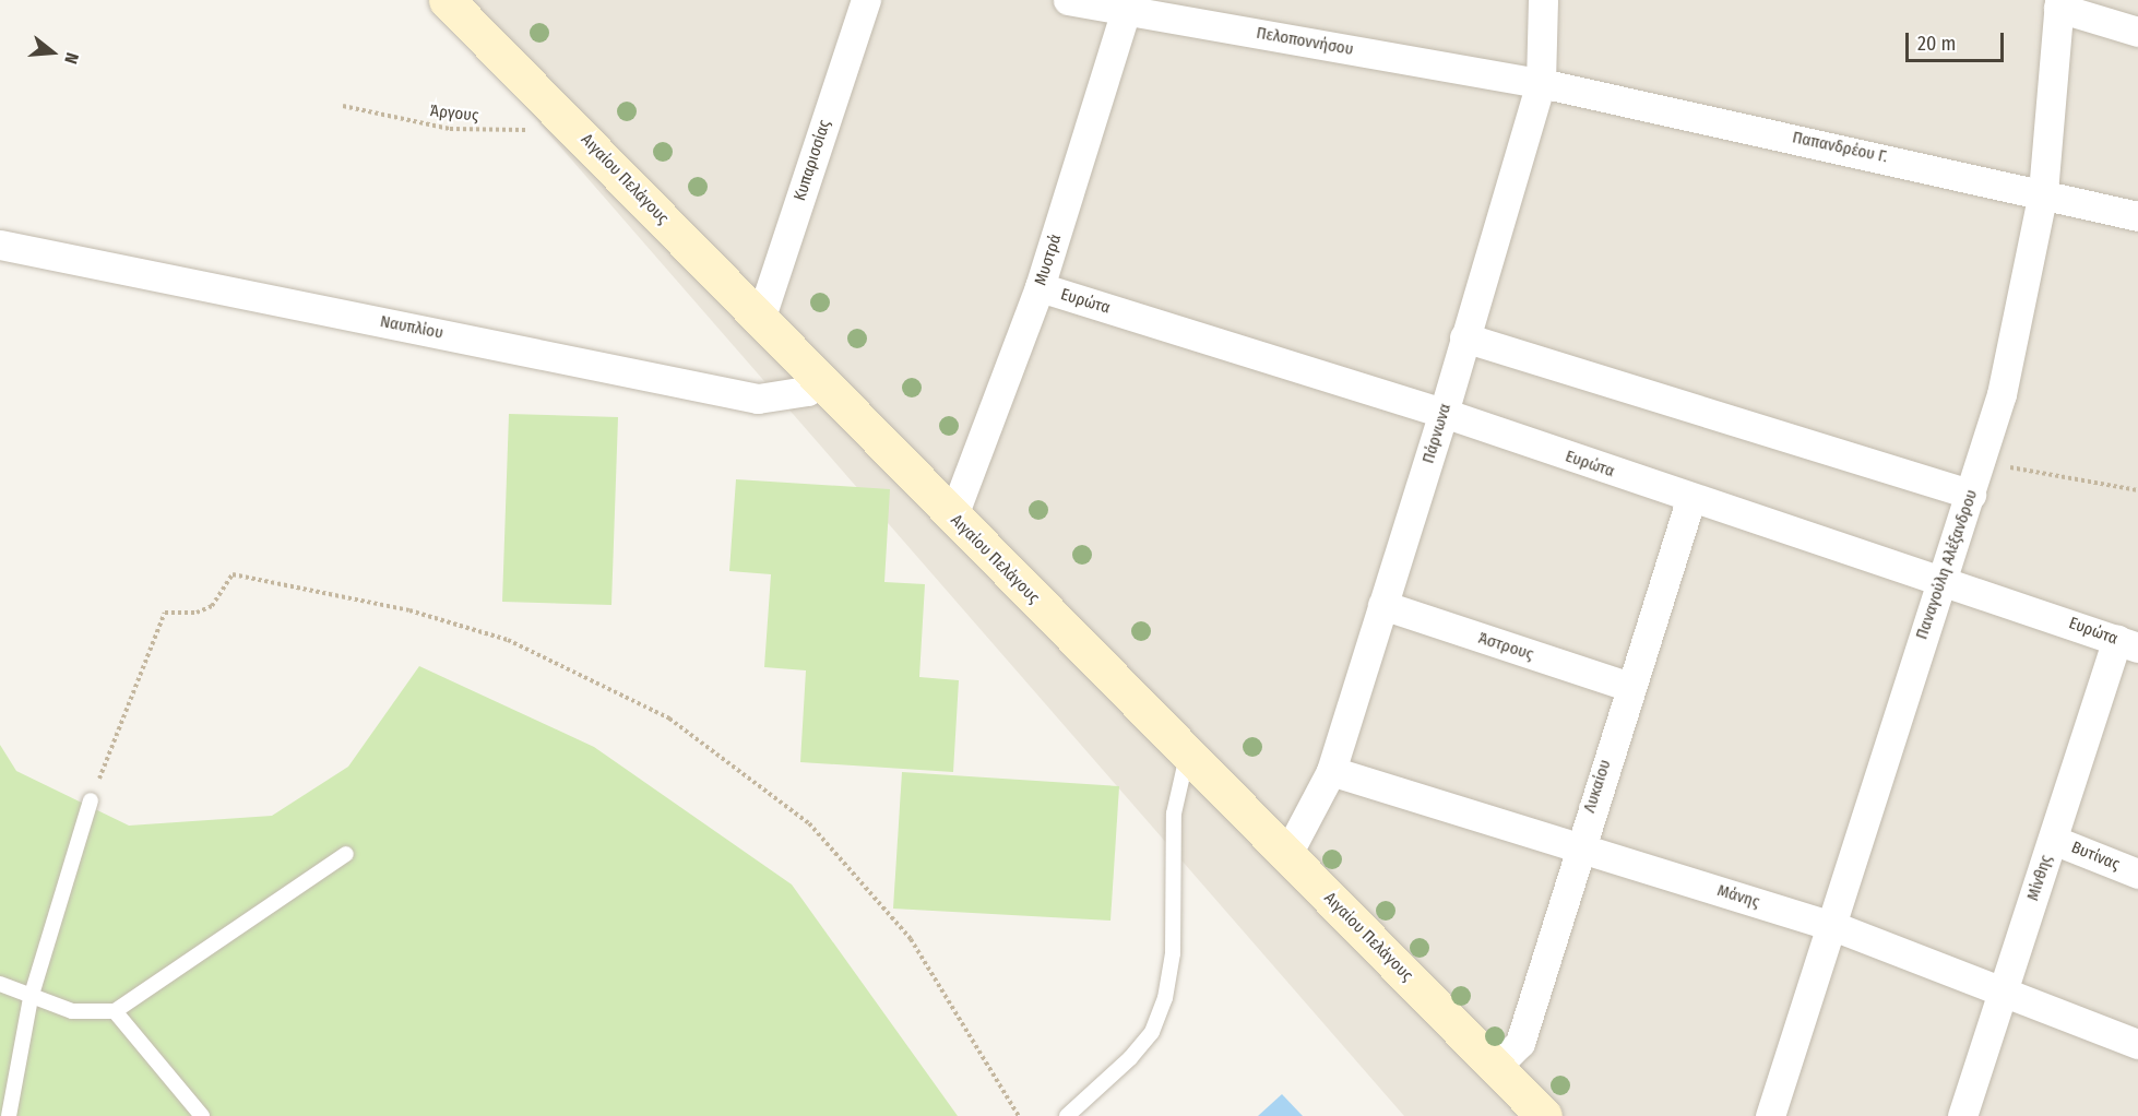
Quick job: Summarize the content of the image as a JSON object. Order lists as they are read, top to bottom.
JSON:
{
  "streets": {
    "street": [
      "Πελοποννήσου",
      "Παπανδρέου Γ.",
      "Κυπαρισσίας",
      "Αιγαίου Πελάγους",
      "Μυστρά",
      "Ευρώτα",
      "Ναυπλίου",
      "Πάρνωνα",
      "Παναγούλη Αλέξανδρου",
      "Άστρους",
      "Λυκαίου",
      "Βυτίνας",
      "Μίνθης",
      "Μάνης"
    ],
    "path": ["Άργους"]
  },
  "crossings": [
    ["Πελοποννήσου", "Παπανδρέου Γ."],
    ["Πελοποννήσου", "Μυστρά"],
    ["Πελοποννήσου", "Πάρνωνα"],
    ["Άργους", "Αιγαίου Πελάγους"],
    ["Παπανδρέου Γ.", "Πάρνωνα"],
    ["Παπανδρέου Γ.", "Παναγούλη Αλέξανδρου"],
    ["Κυπαρισσίας", "Αιγαίου Πελάγους"],
    ["Αιγαίου Πελάγους", "Μυστρά"],
    ["Αιγαίου Πελάγους", "Ναυπλίου"],
    ["Αιγαίου Πελάγους", "Πάρνωνα"],
    ["Αιγαίου Πελάγους", "Λυκαίου"],
    ["Μυστρά", "Ευρώτα"],
    ["Ευρώτα", "Πάρνωνα"],
    ["Ευρώτα", "Παναγούλη Αλέξανδρου"],
    ["Ευρώτα", "Λυκαίου"],
    ["Ευρώτα", "Μίνθης"],
    ["Πάρνωνα", "Άστρους"],
    ["Πάρνωνα", "Μάνης"],
    ["Παναγούλη Αλέξανδρου", "Μάνης"],
    ["Άστρους", "Λυκαίου"],
    ["Λυκαίου", "Μάνης"],
    ["Βυτίνας", "Μίνθης"],
    ["Μίνθης", "Μάνης"]
  ],
  "scale_bar": "20 m",
  "north": "right"
}
